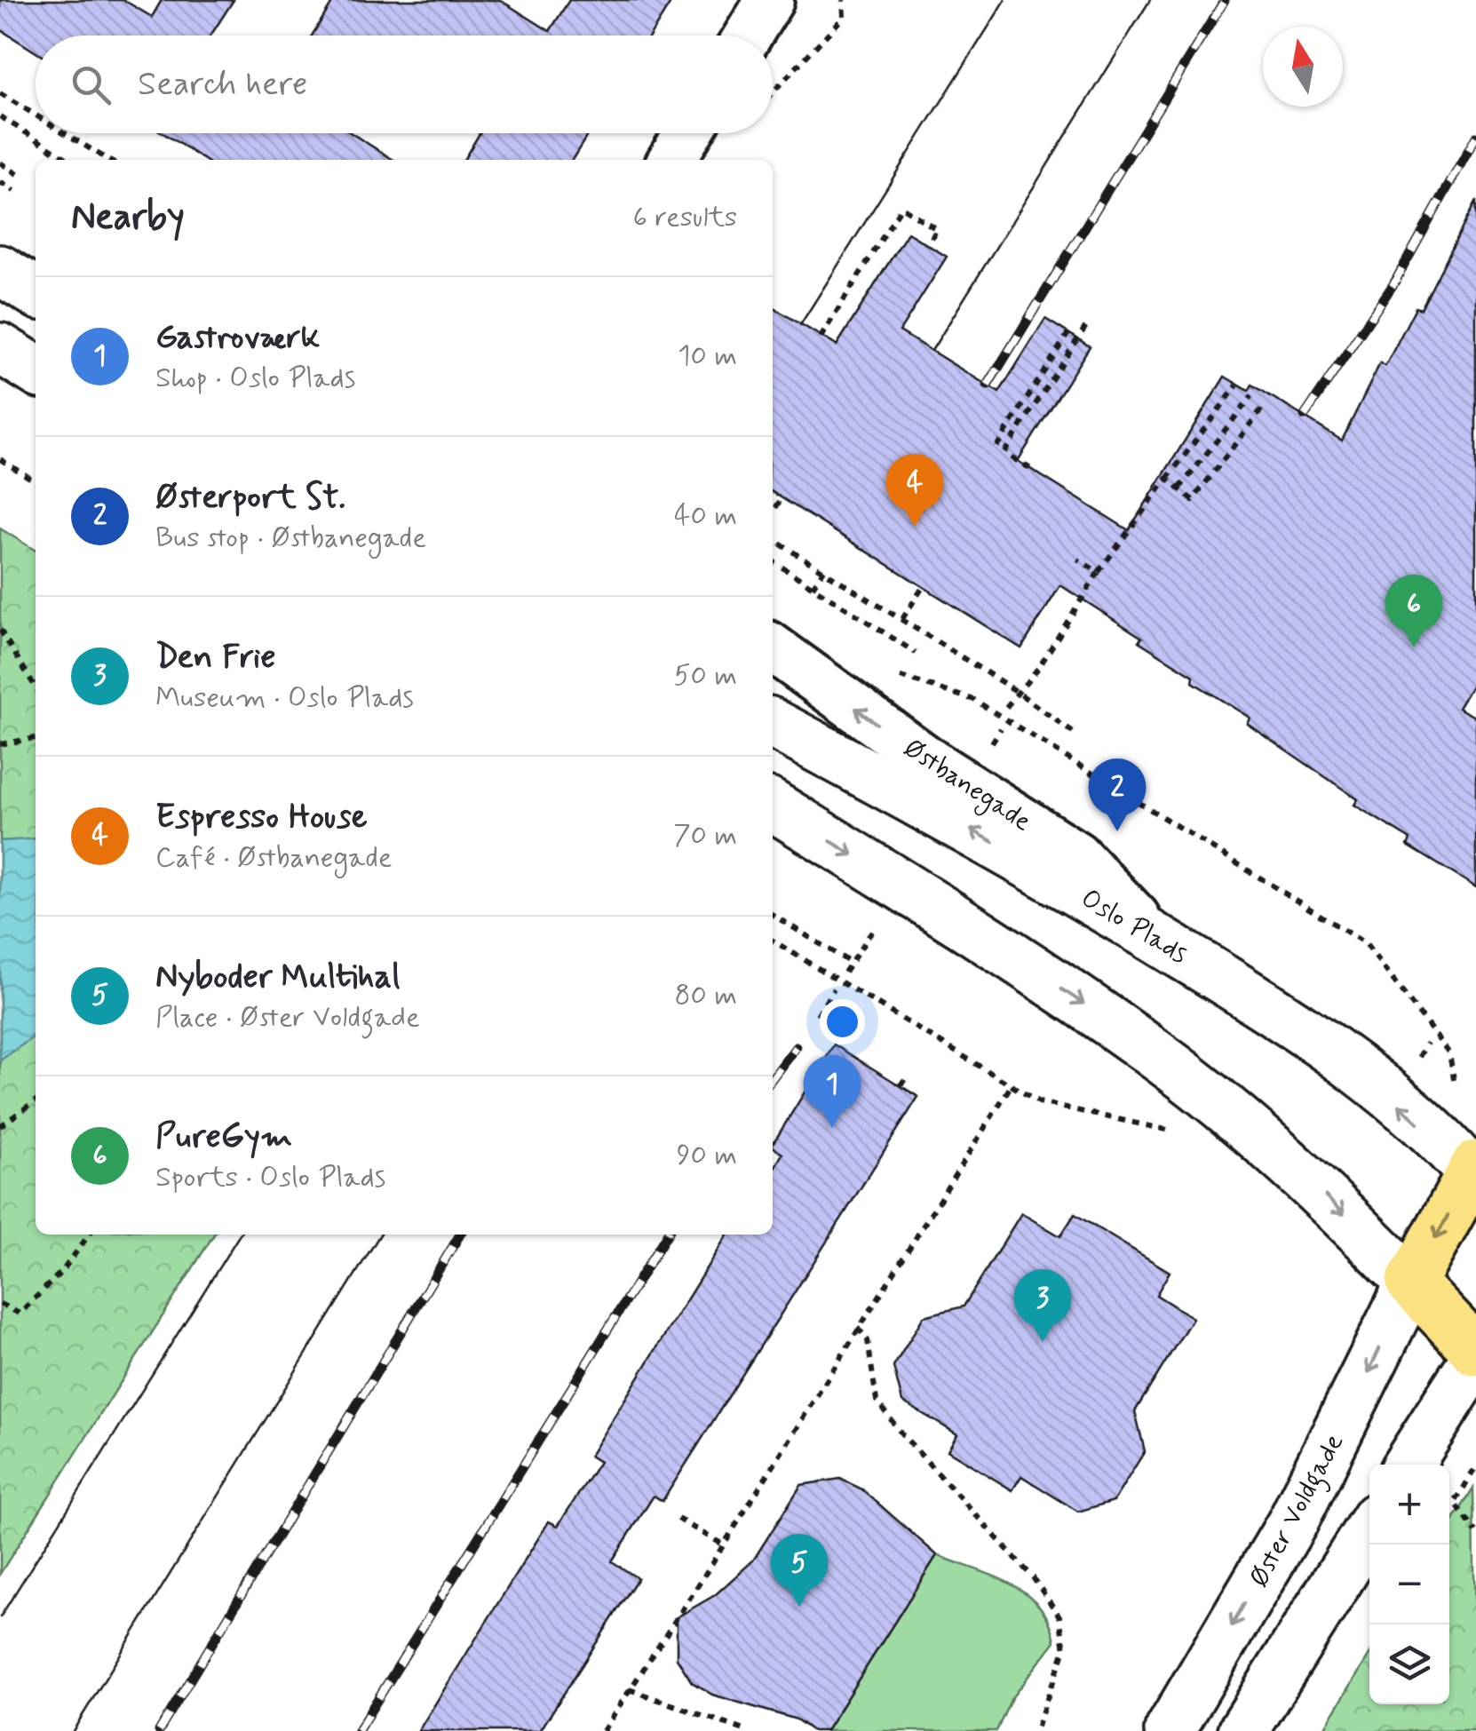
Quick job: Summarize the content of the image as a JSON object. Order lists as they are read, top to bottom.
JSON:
{
  "streets": {
    "street": ["Østbanegade", "Oslo Plads", "Øster Voldgade"]
  },
  "crossings": [
    ["Østbanegade", "Oslo Plads"]
  ],
  "north": "top",
  "page": {
    "search": "Search here",
    "heading": ["Nearby", "6 results"],
    "list": [
      {
        "mark": "1",
        "name": "Gastroværk",
        "note": "Shop · Oslo Plads",
        "value": "10 m"
      },
      {
        "mark": "2",
        "name": "Østerport St.",
        "note": "Bus stop · Østbanegade",
        "value": "40 m"
      },
      {
        "mark": "3",
        "name": "Den Frie",
        "note": "Museum · Oslo Plads",
        "value": "50 m"
      },
      {
        "mark": "4",
        "name": "Espresso House",
        "note": "Café · Østbanegade",
        "value": "70 m"
      },
      {
        "mark": "5",
        "name": "Nyboder Multihal",
        "note": "Place · Øster Voldgade",
        "value": "80 m"
      },
      {
        "mark": "6",
        "name": "PureGym",
        "note": "Sports · Oslo Plads",
        "value": "90 m"
      }
    ],
    "pins": [
      "4",
      "6",
      "2",
      "1",
      "3",
      "5"
    ],
    "map_buttons": ["+", "−"]
  }
}
